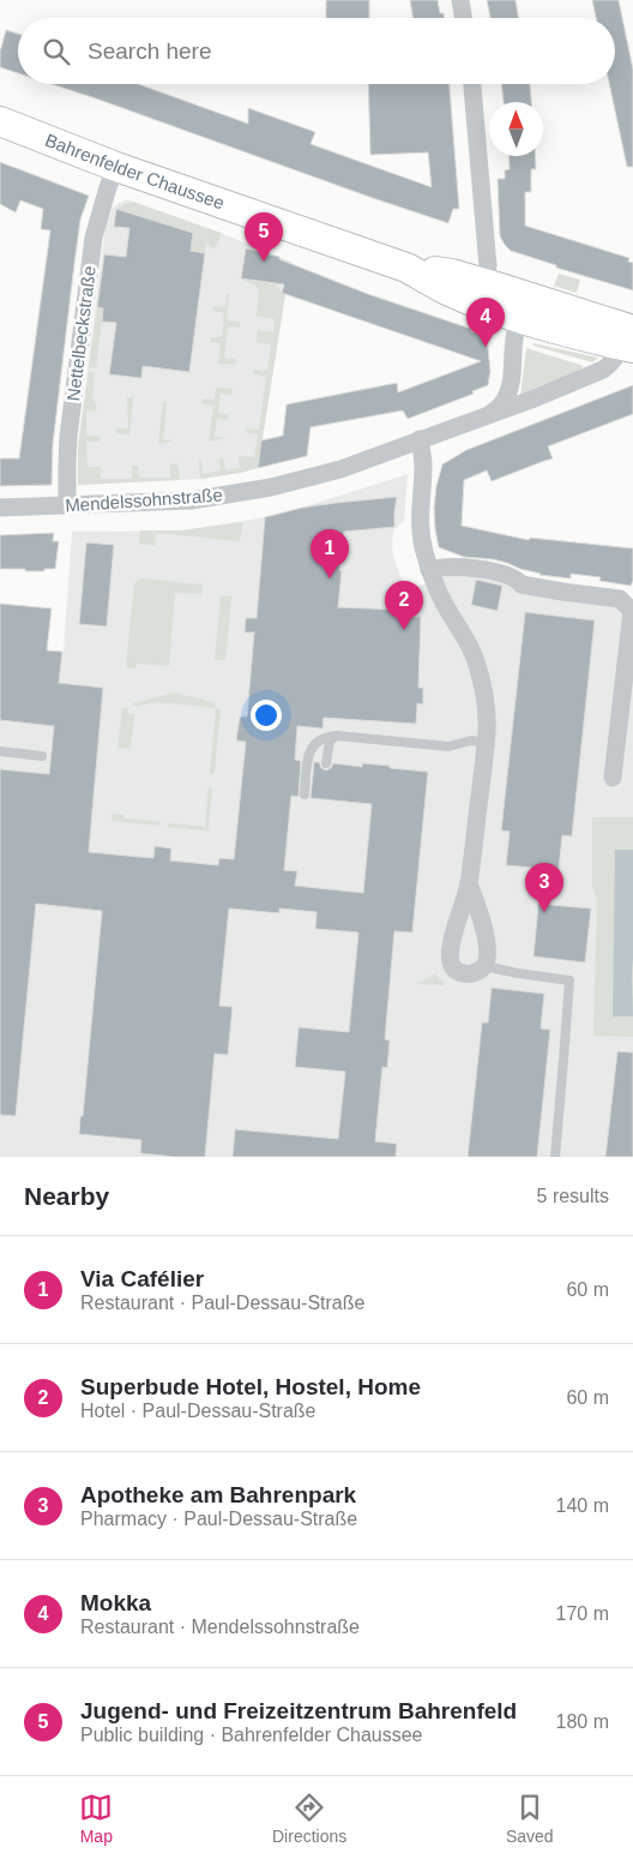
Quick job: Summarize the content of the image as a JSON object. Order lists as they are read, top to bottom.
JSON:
{
  "streets": {
    "main road": ["Bahrenfelder Chaussee"],
    "street": ["Nettelbeckstraße", "Mendelssohnstraße"]
  },
  "crossings": [
    ["Bahrenfelder Chaussee", "Nettelbeckstraße"],
    ["Bahrenfelder Chaussee", "Mendelssohnstraße"],
    ["Nettelbeckstraße", "Mendelssohnstraße"]
  ],
  "north": "top",
  "page": {
    "search": "Search here",
    "pins": [
      "5",
      "4",
      "1",
      "2",
      "3"
    ],
    "heading": ["Nearby", "5 results"],
    "list": [
      {
        "mark": "1",
        "name": "Via Cafélier",
        "note": "Restaurant · Paul-Dessau-Straße",
        "value": "60 m"
      },
      {
        "mark": "2",
        "name": "Superbude Hotel, Hostel, Home",
        "note": "Hotel · Paul-Dessau-Straße",
        "value": "60 m"
      },
      {
        "mark": "3",
        "name": "Apotheke am Bahrenpark",
        "note": "Pharmacy · Paul-Dessau-Straße",
        "value": "140 m"
      },
      {
        "mark": "4",
        "name": "Mokka",
        "note": "Restaurant · Mendelssohnstraße",
        "value": "170 m"
      },
      {
        "mark": "5",
        "name": "Jugend- und Freizeitzentrum Bahrenfeld",
        "note": "Public building · Bahrenfelder Chaussee",
        "value": "180 m"
      }
    ],
    "nav": ["Map", "Directions", "Saved"]
  }
}
